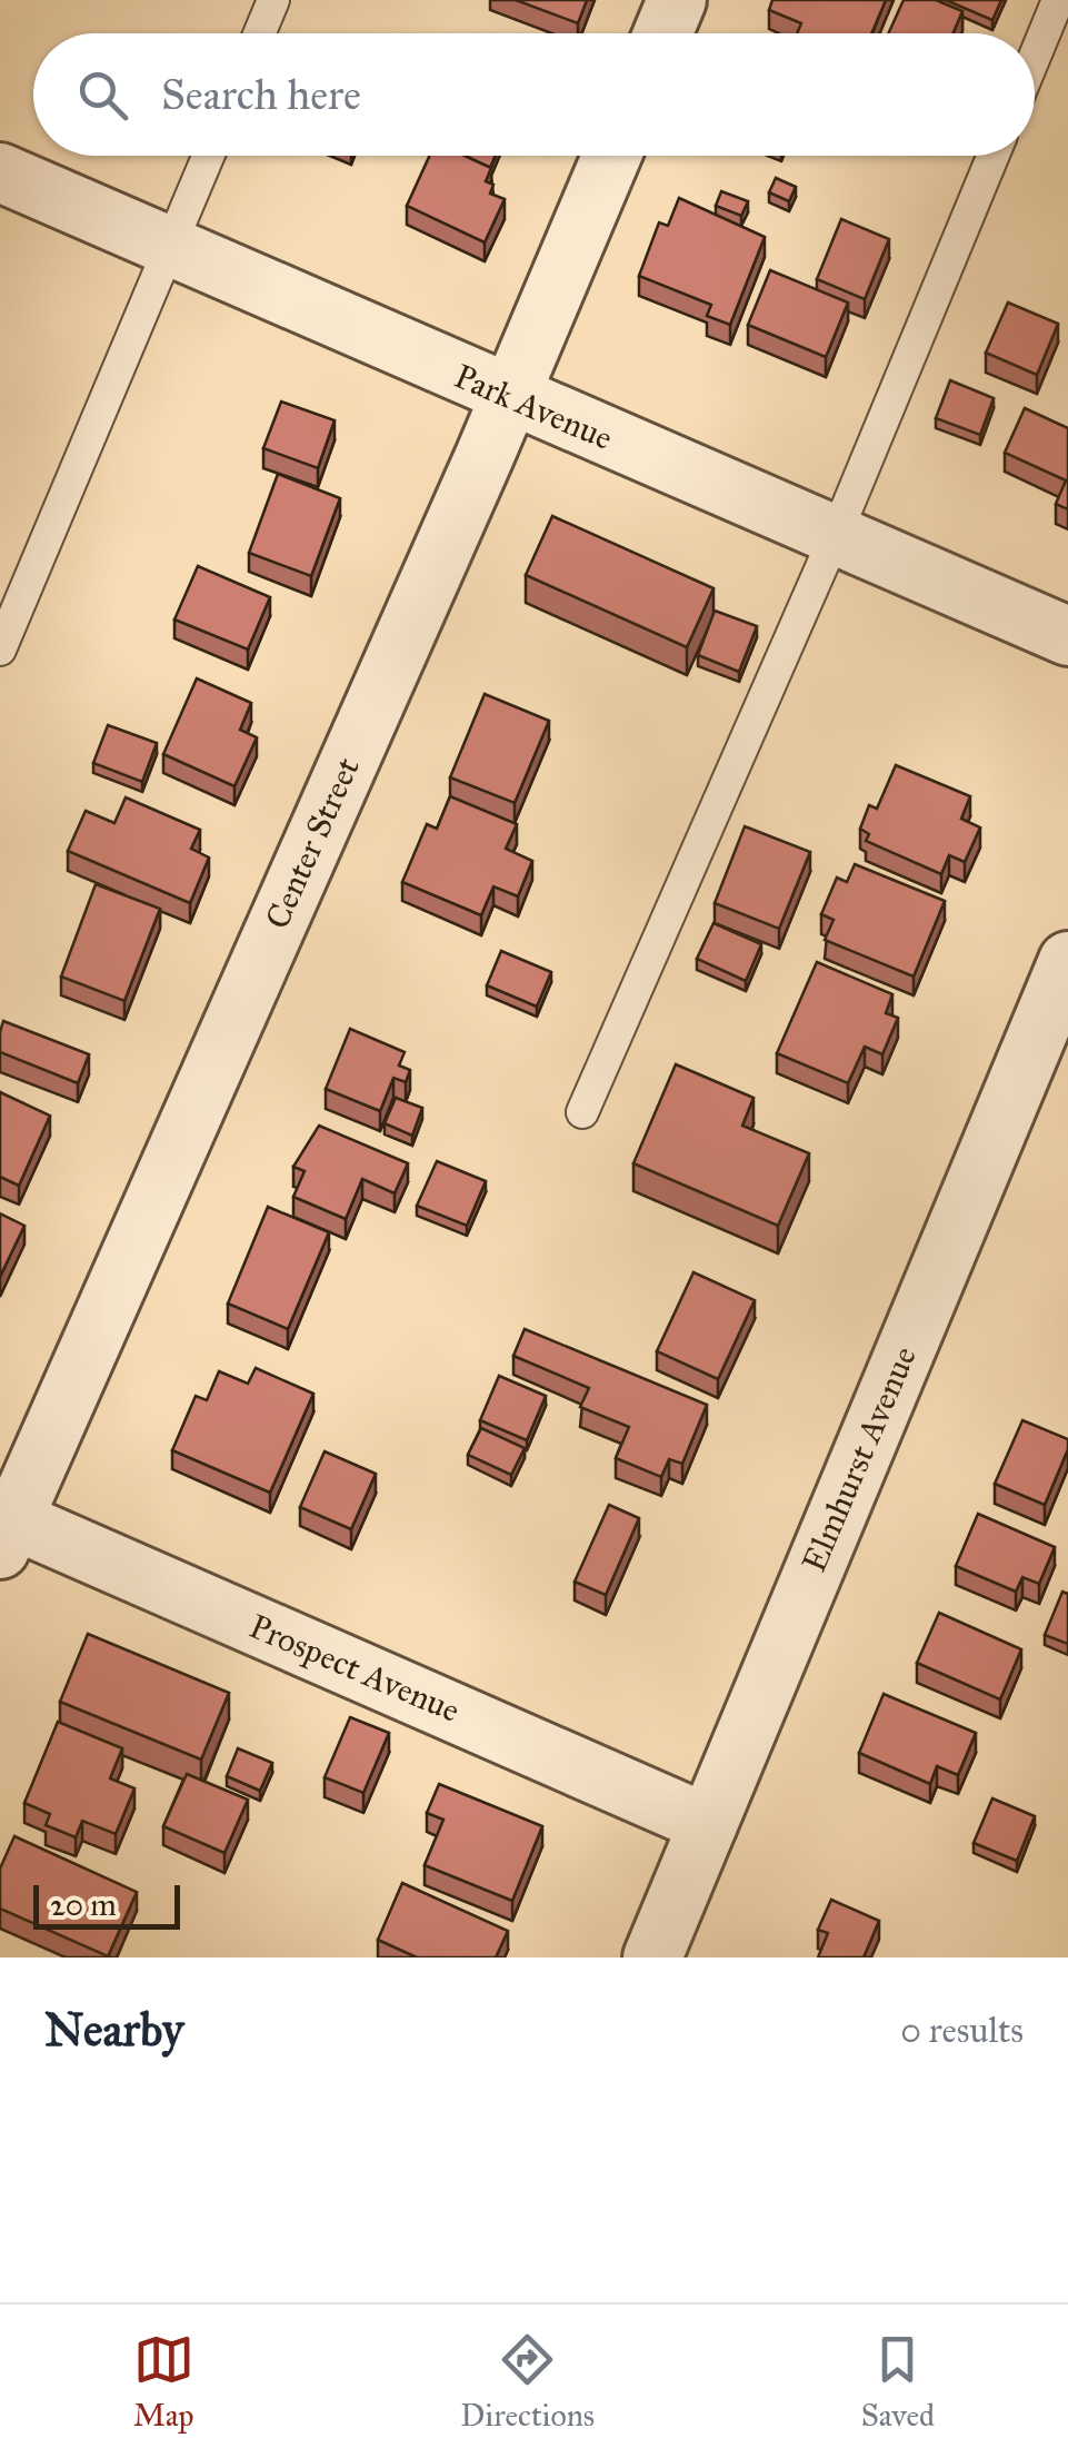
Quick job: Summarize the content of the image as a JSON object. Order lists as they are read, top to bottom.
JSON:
{
  "streets": {
    "street": [
      "Park Avenue",
      "Center Street",
      "Elmhurst Avenue",
      "Prospect Avenue"
    ]
  },
  "crossings": [
    ["Park Avenue", "Center Street"],
    ["Center Street", "Prospect Avenue"],
    ["Elmhurst Avenue", "Prospect Avenue"]
  ],
  "scale_bar": "20 m",
  "page": {
    "search": "Search here",
    "scale": "20 m",
    "heading": ["Nearby", "0 results"],
    "nav": ["Map", "Directions", "Saved"]
  }
}
